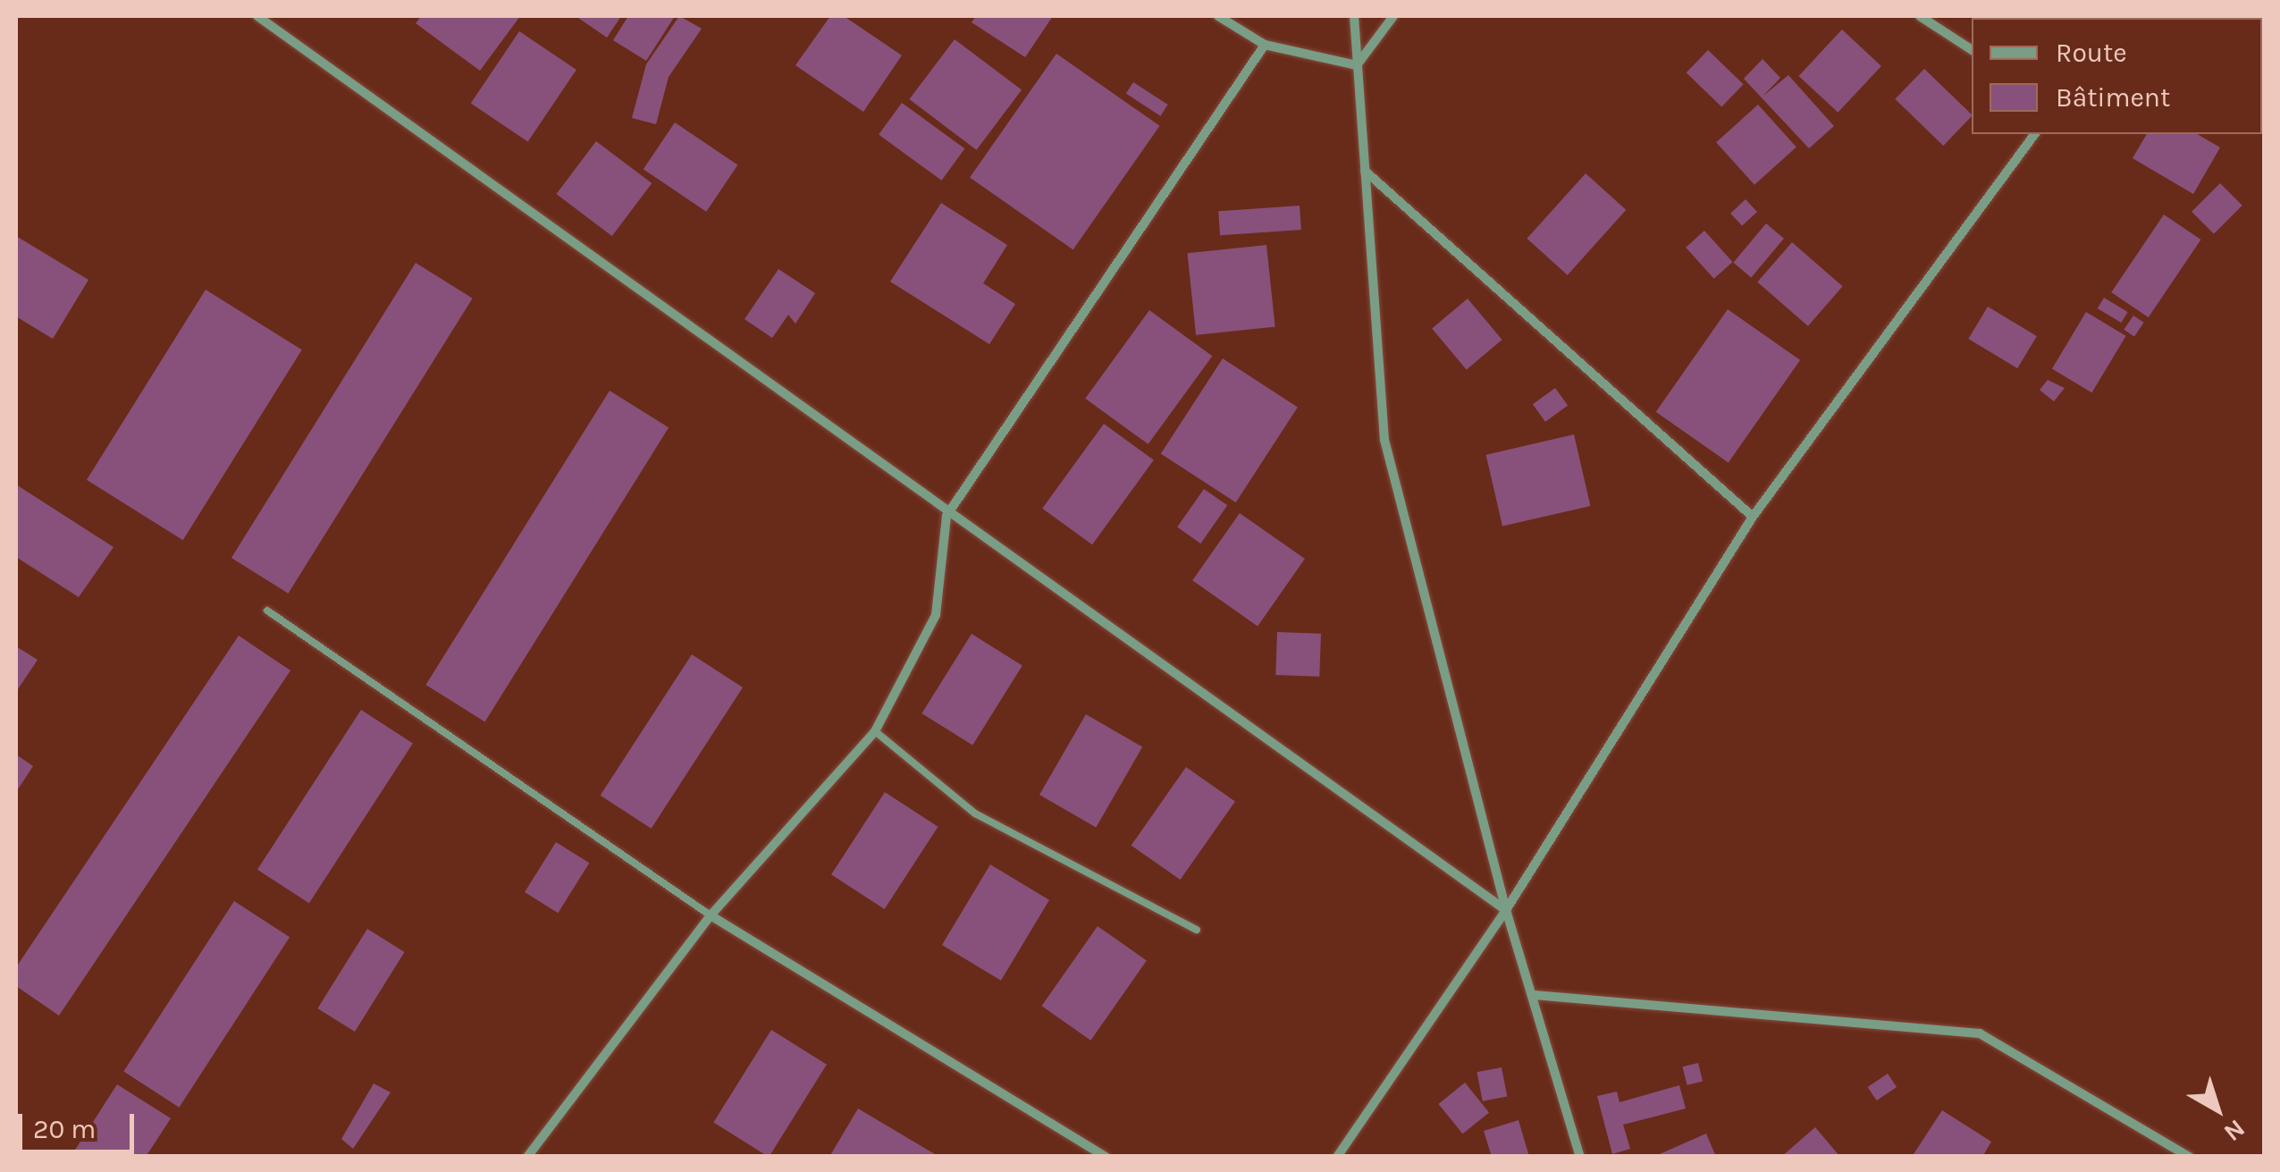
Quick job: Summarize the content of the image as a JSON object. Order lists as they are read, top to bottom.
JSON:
{
  "legend": ["Route", "Bâtiment"],
  "scale_bar": "20 m",
  "north": "bottom right"
}
